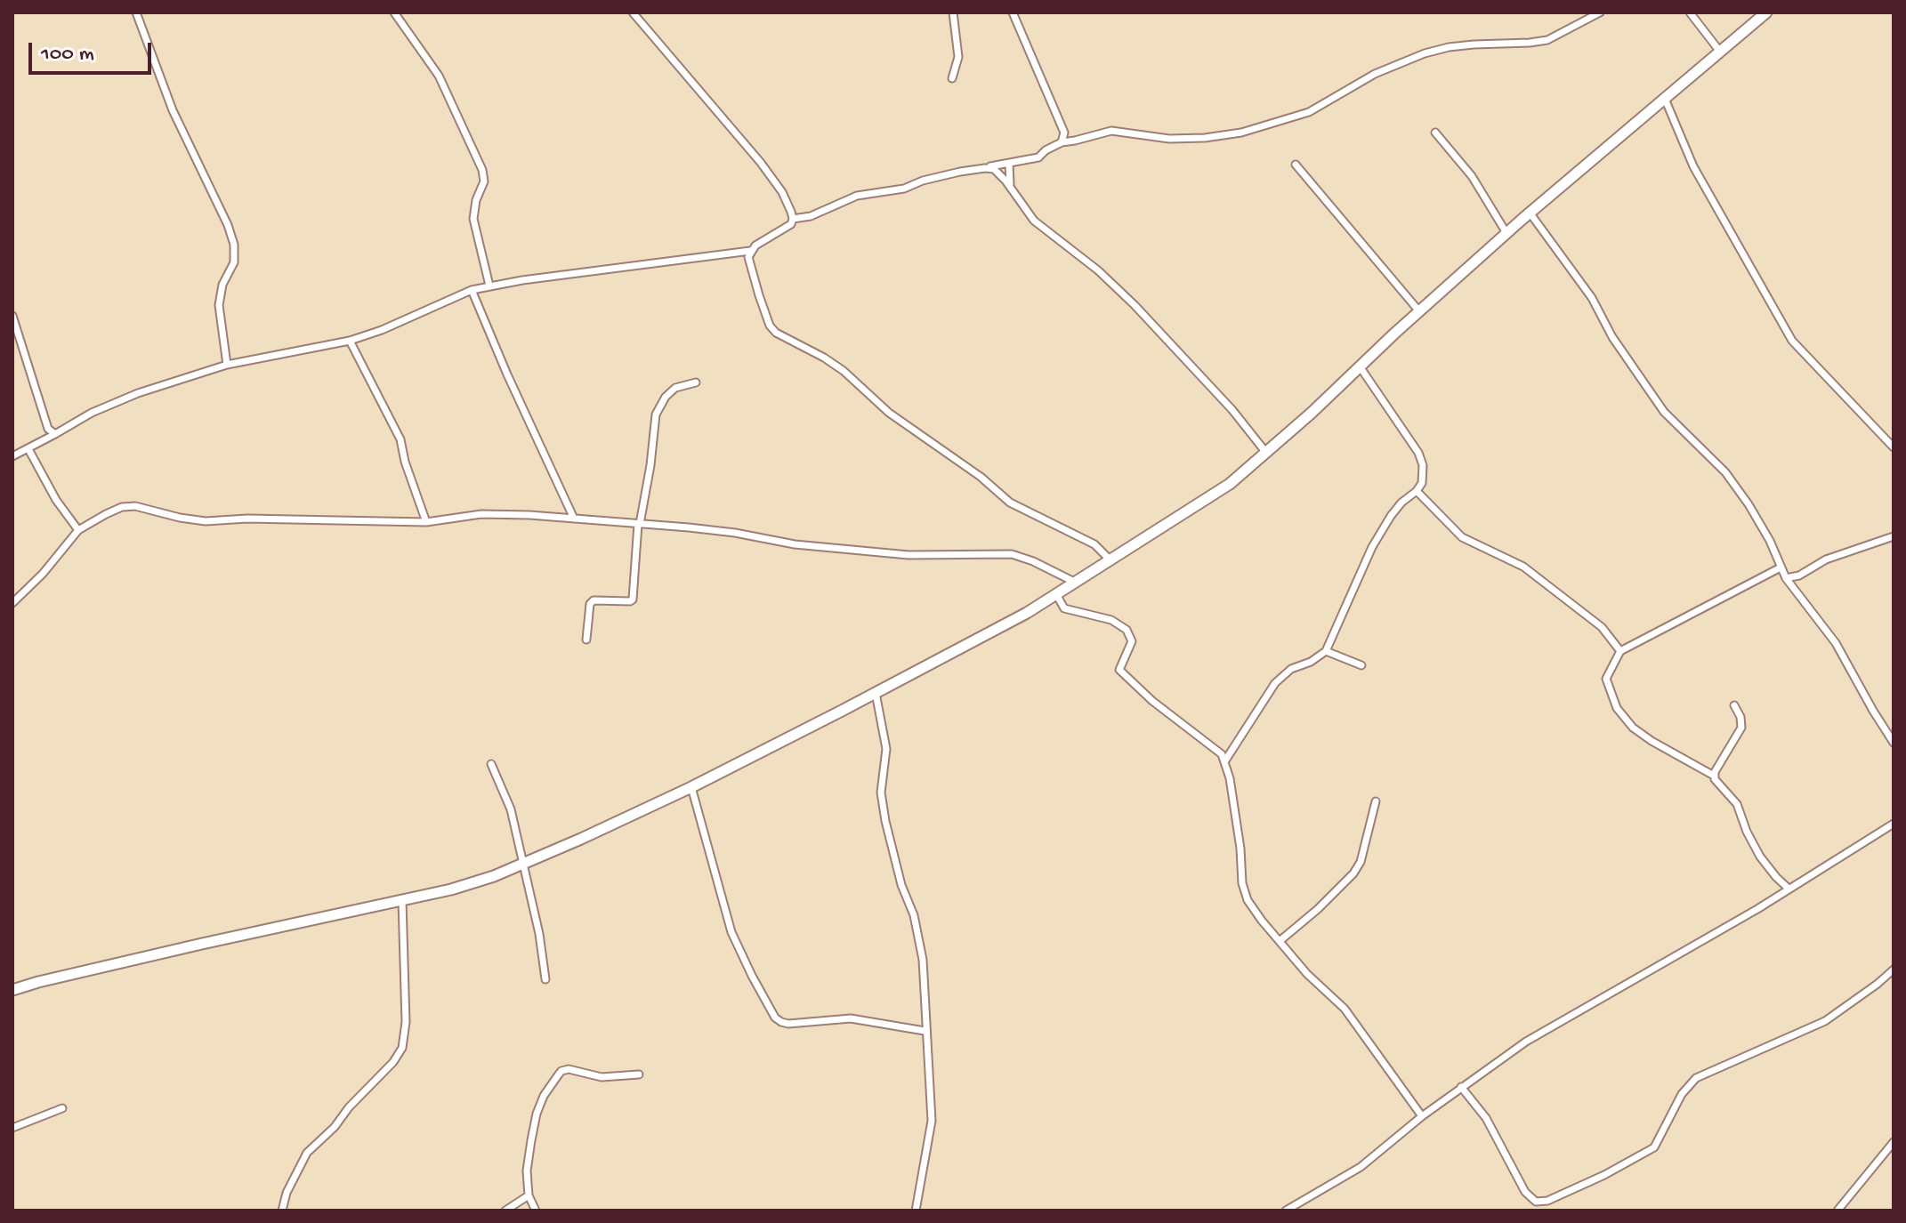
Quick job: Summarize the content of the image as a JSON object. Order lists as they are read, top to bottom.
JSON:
{
  "scale_bar": "100 m"
}
